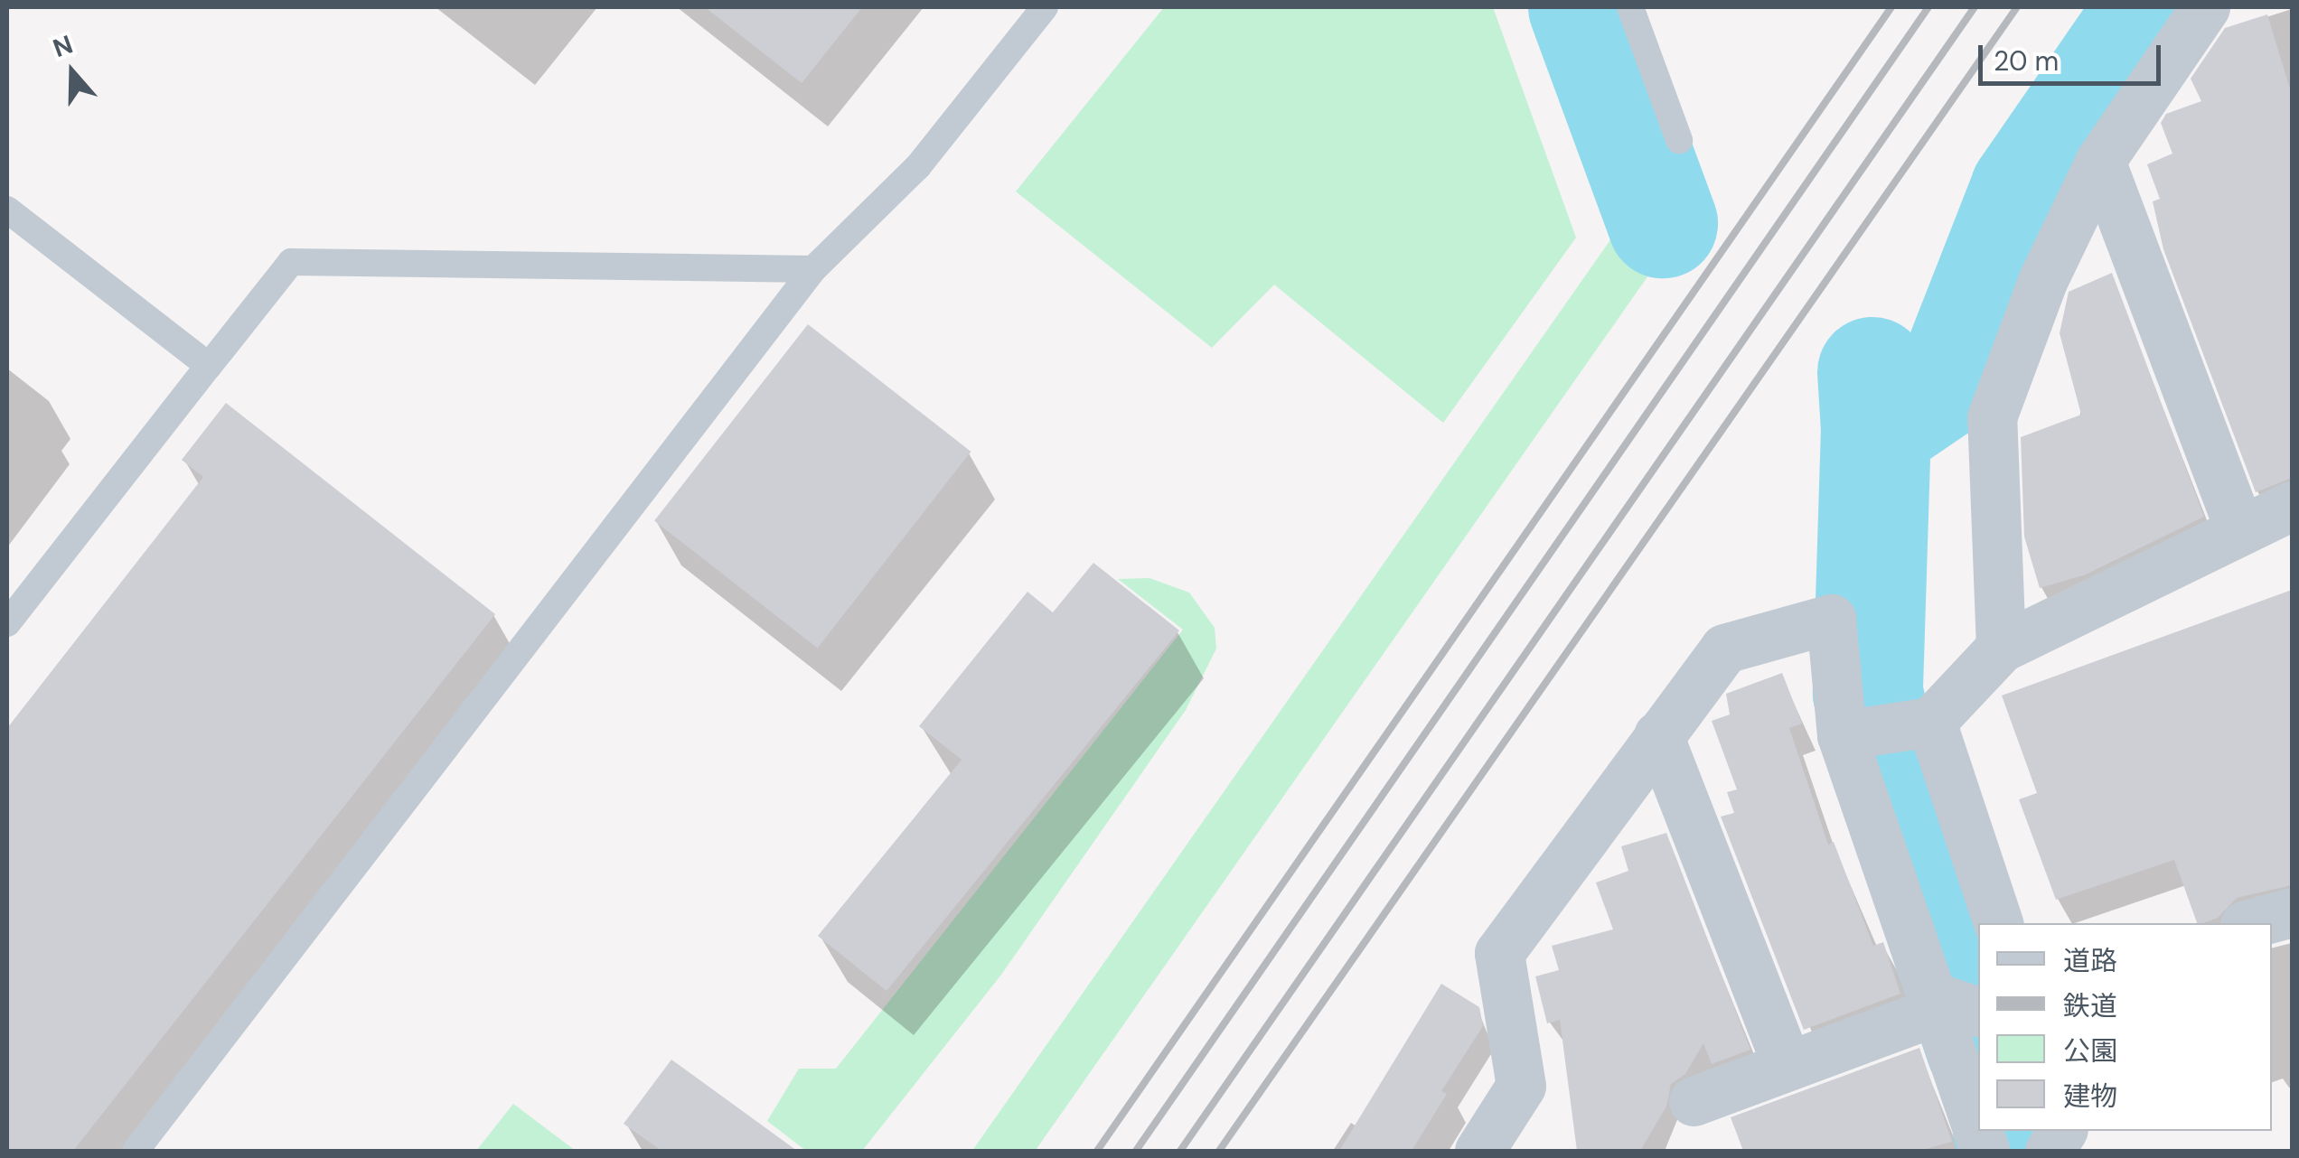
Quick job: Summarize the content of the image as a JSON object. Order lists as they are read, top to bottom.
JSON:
{
  "legend": [
    "道路",
    "鉄道",
    "公園",
    "建物"
  ],
  "scale_bar": "20 m",
  "north": "top"
}
